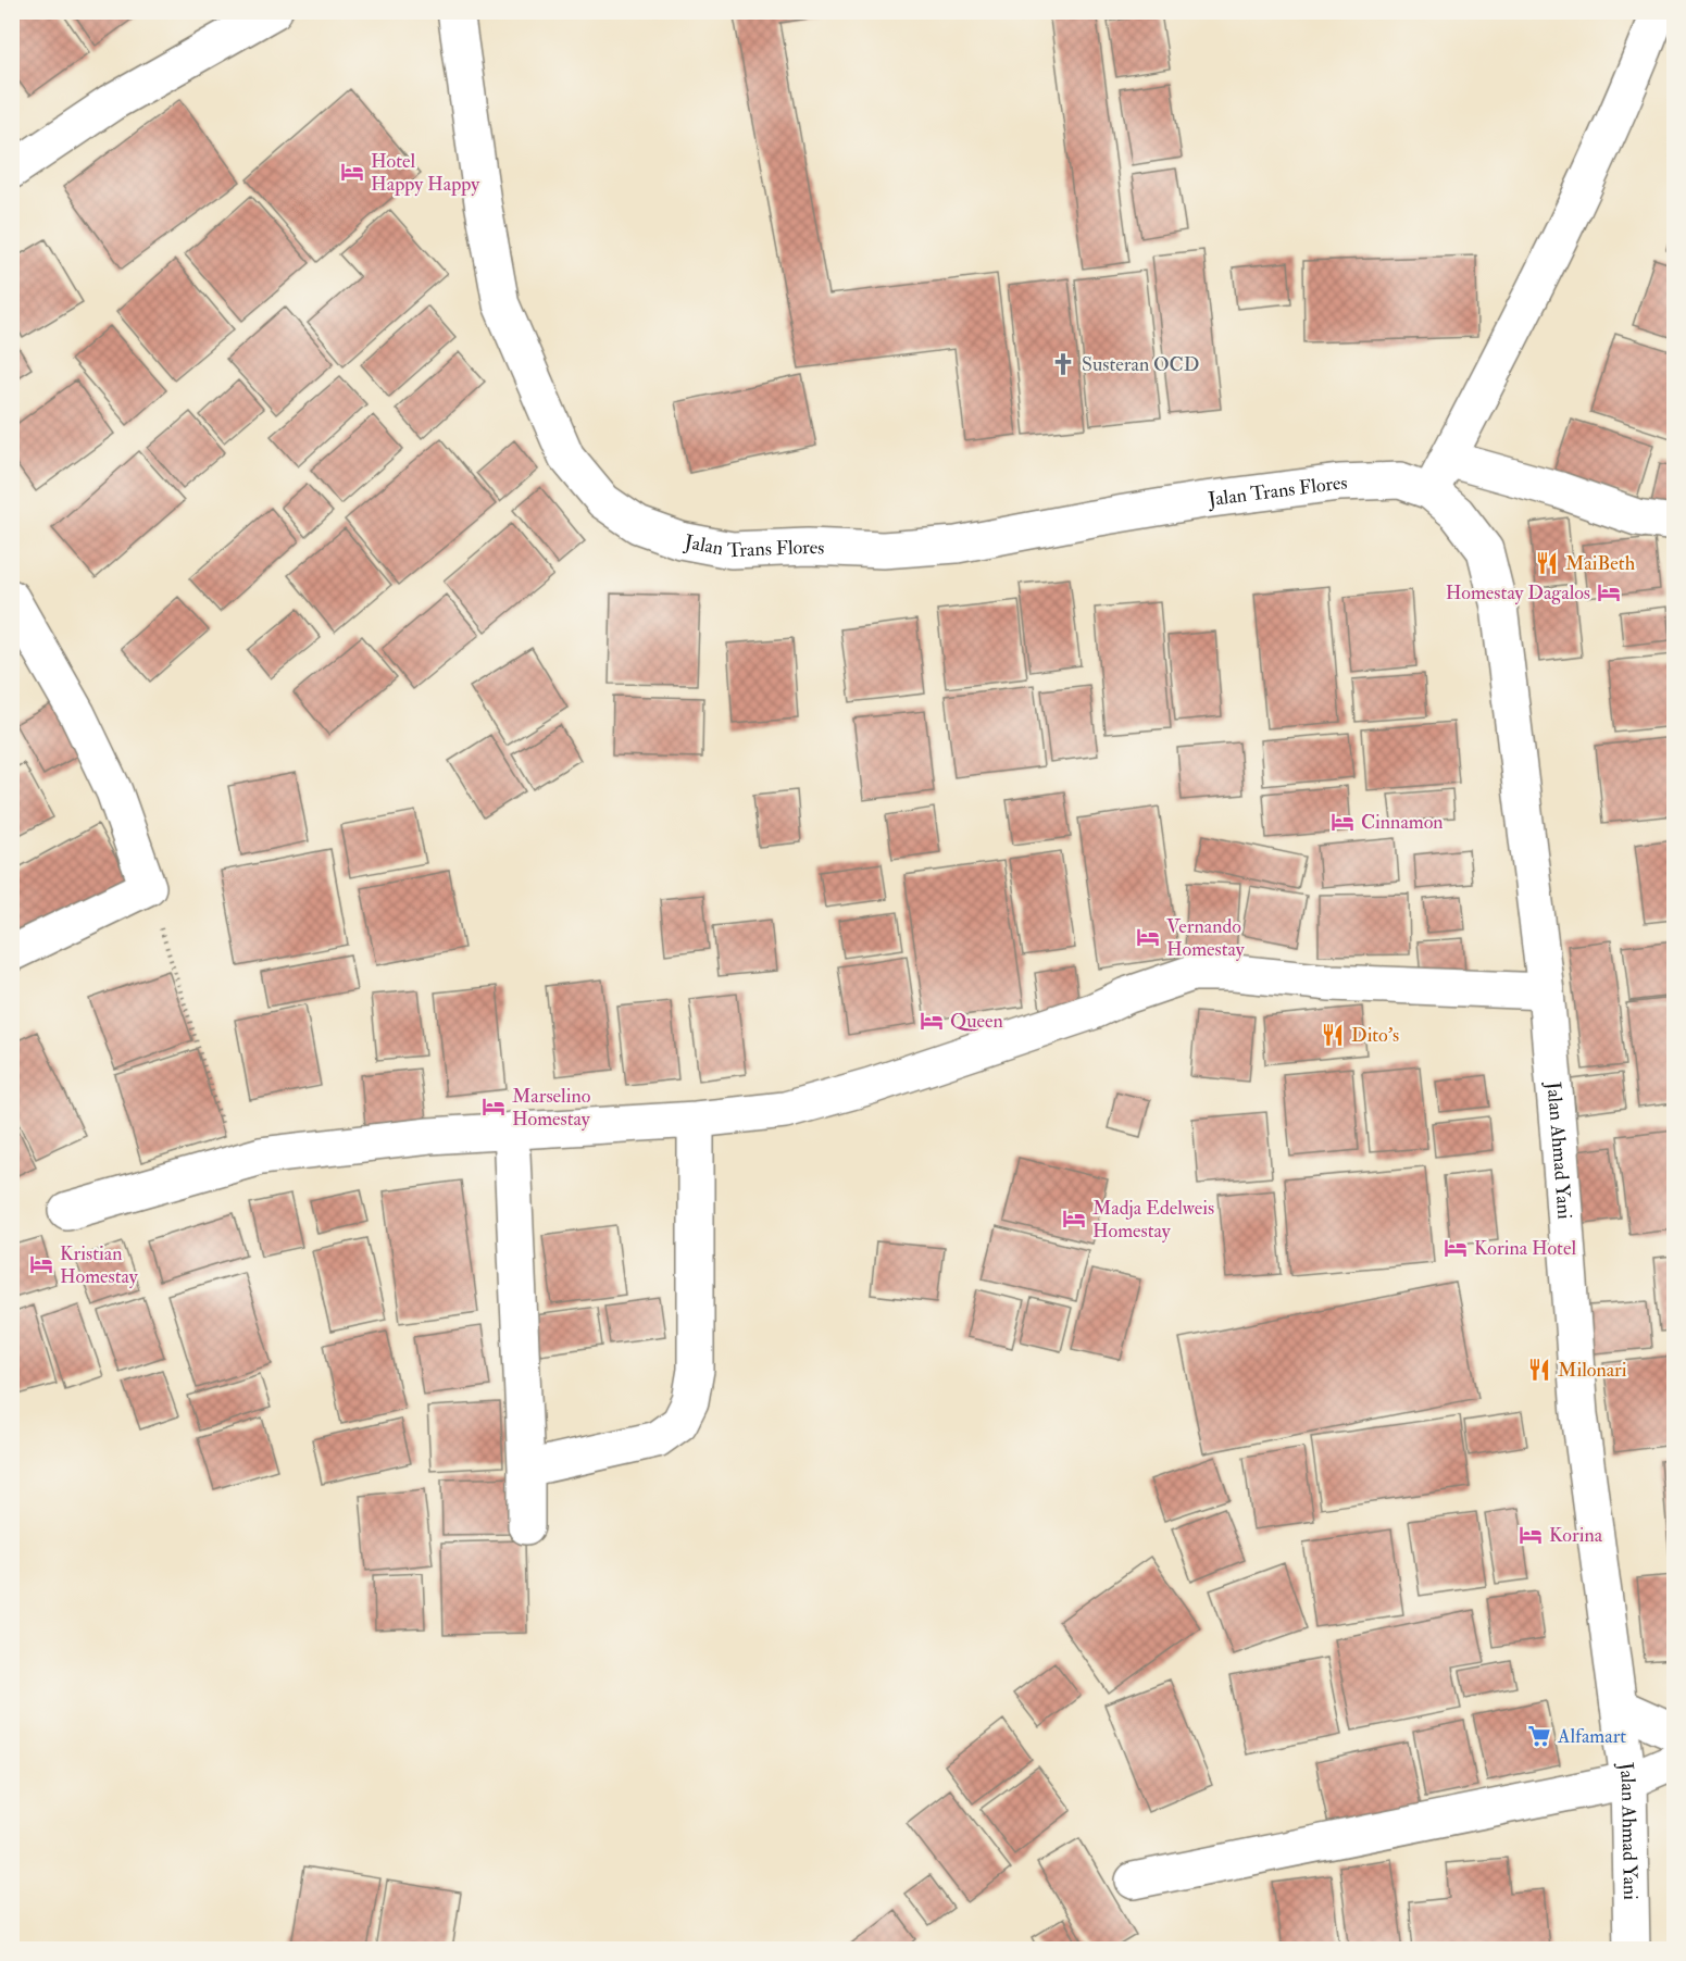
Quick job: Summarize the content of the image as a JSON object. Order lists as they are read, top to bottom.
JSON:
{
  "streets": {
    "main road": ["Jalan Trans Flores", "Jalan Ahmad Yani"]
  },
  "crossings": [
    ["Jalan Trans Flores", "Jalan Ahmad Yani"]
  ],
  "places": {
    "hotel": [
      "Hotel Happy Happy",
      "Homestay Dagalos",
      "Cinnamon",
      "Vernando Homestay",
      "Queen",
      "Marselino Homestay",
      "Madja Edelweis Homestay",
      "Korina Hotel",
      "Kristian Homestay",
      "Korina"
    ],
    "church": ["Susteran OCD"],
    "restaurant": ["MaiBeth", "Dito's", "Milonari"],
    "supermarket": ["Alfamart"]
  }
}
